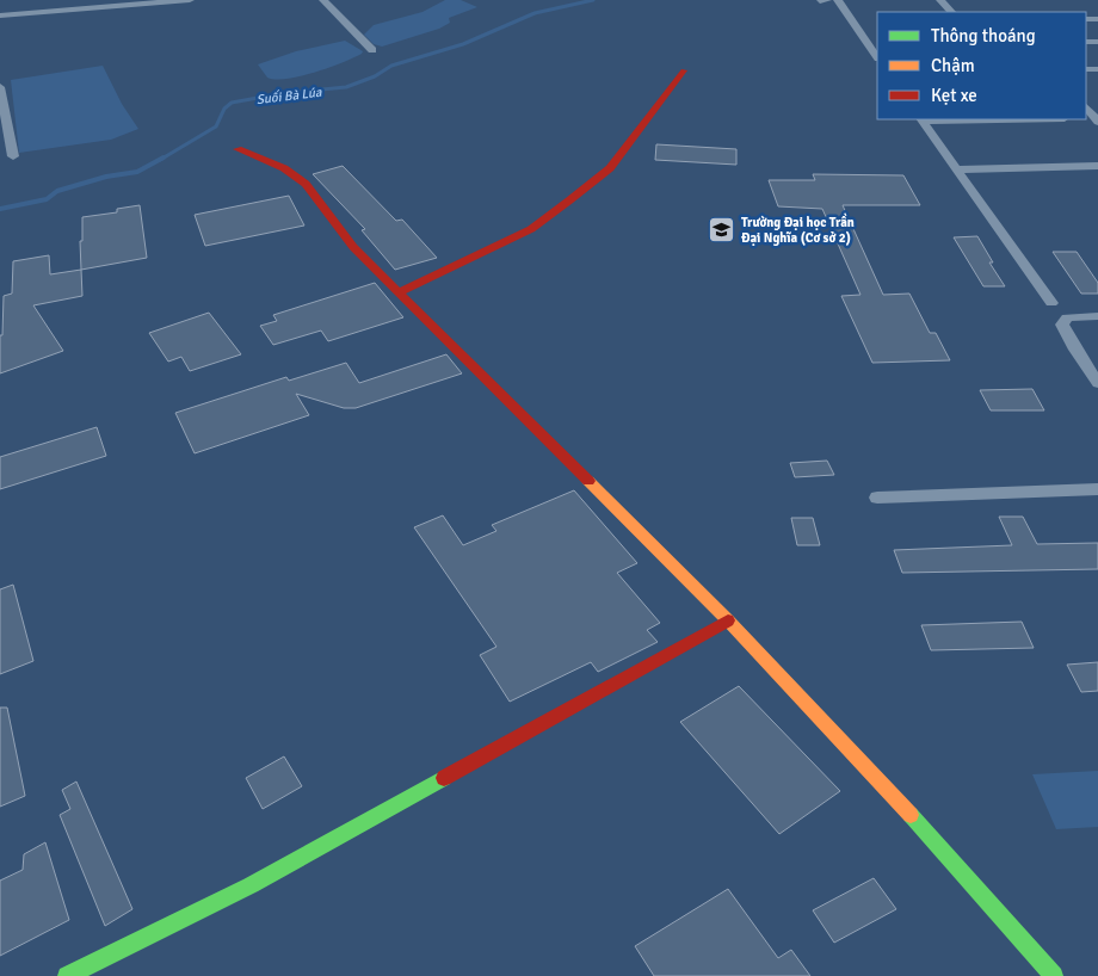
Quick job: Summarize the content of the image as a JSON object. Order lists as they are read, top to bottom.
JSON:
{
  "water": ["Suối Bà Lúa"],
  "places": {
    "school or university": ["Trường Đại học Trần Đại Nghĩa (Cơ sở 2)"]
  },
  "legend": ["Thông thoáng", "Chậm", "Kẹt xe"]
}
